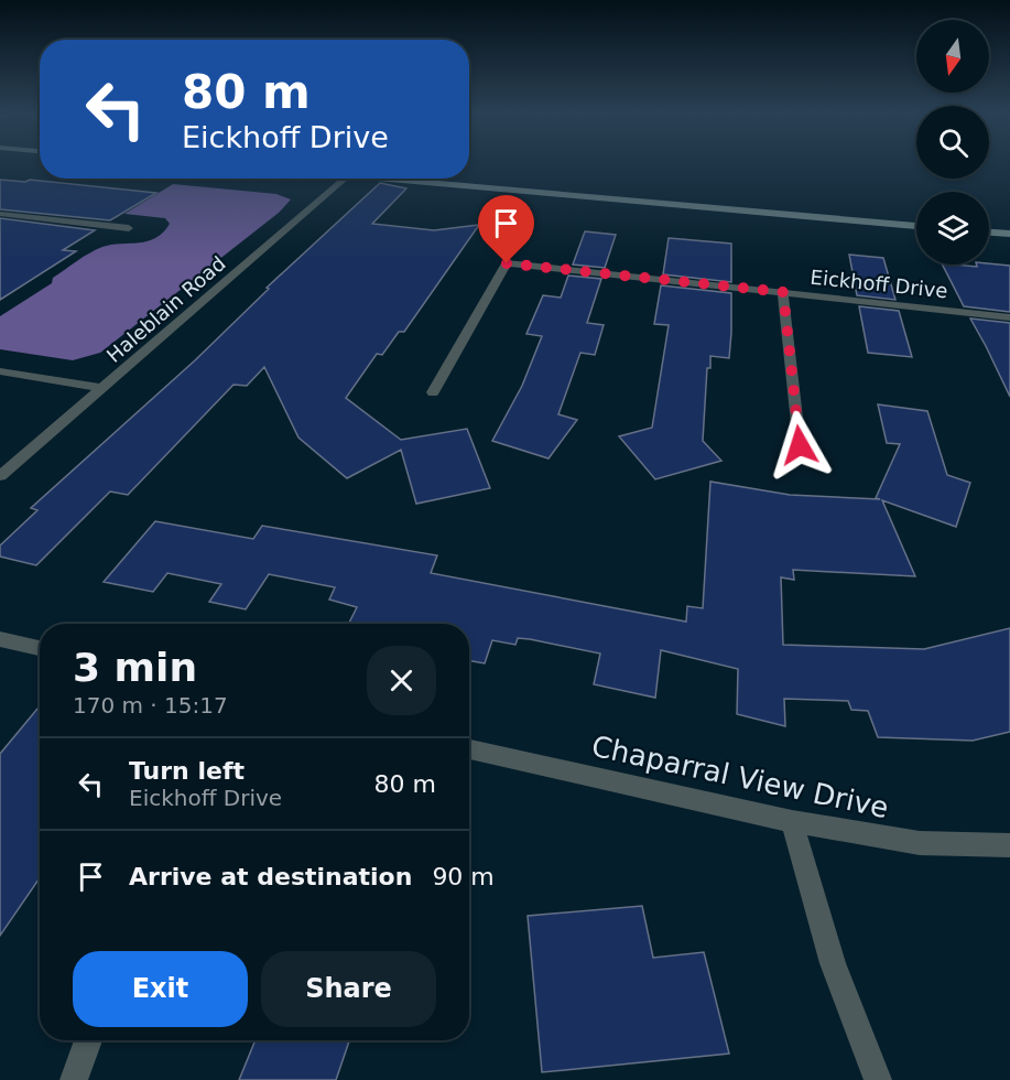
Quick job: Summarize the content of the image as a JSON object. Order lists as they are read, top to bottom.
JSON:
{
  "streets": {
    "street": ["Eickhoff Drive", "Haleblain Road", "Chaparral View Drive"]
  },
  "north": "bottom",
  "page": {
    "turn": ["80 m", "Eickhoff Drive"],
    "heading": ["3 min", "170 m · 15:17"],
    "list": [
      {
        "name": "Turn left",
        "note": "Eickhoff Drive",
        "value": "80 m"
      },
      {
        "name": "Arrive at destination",
        "value": "90 m"
      }
    ],
    "buttons": ["Exit", "Share"]
  }
}
